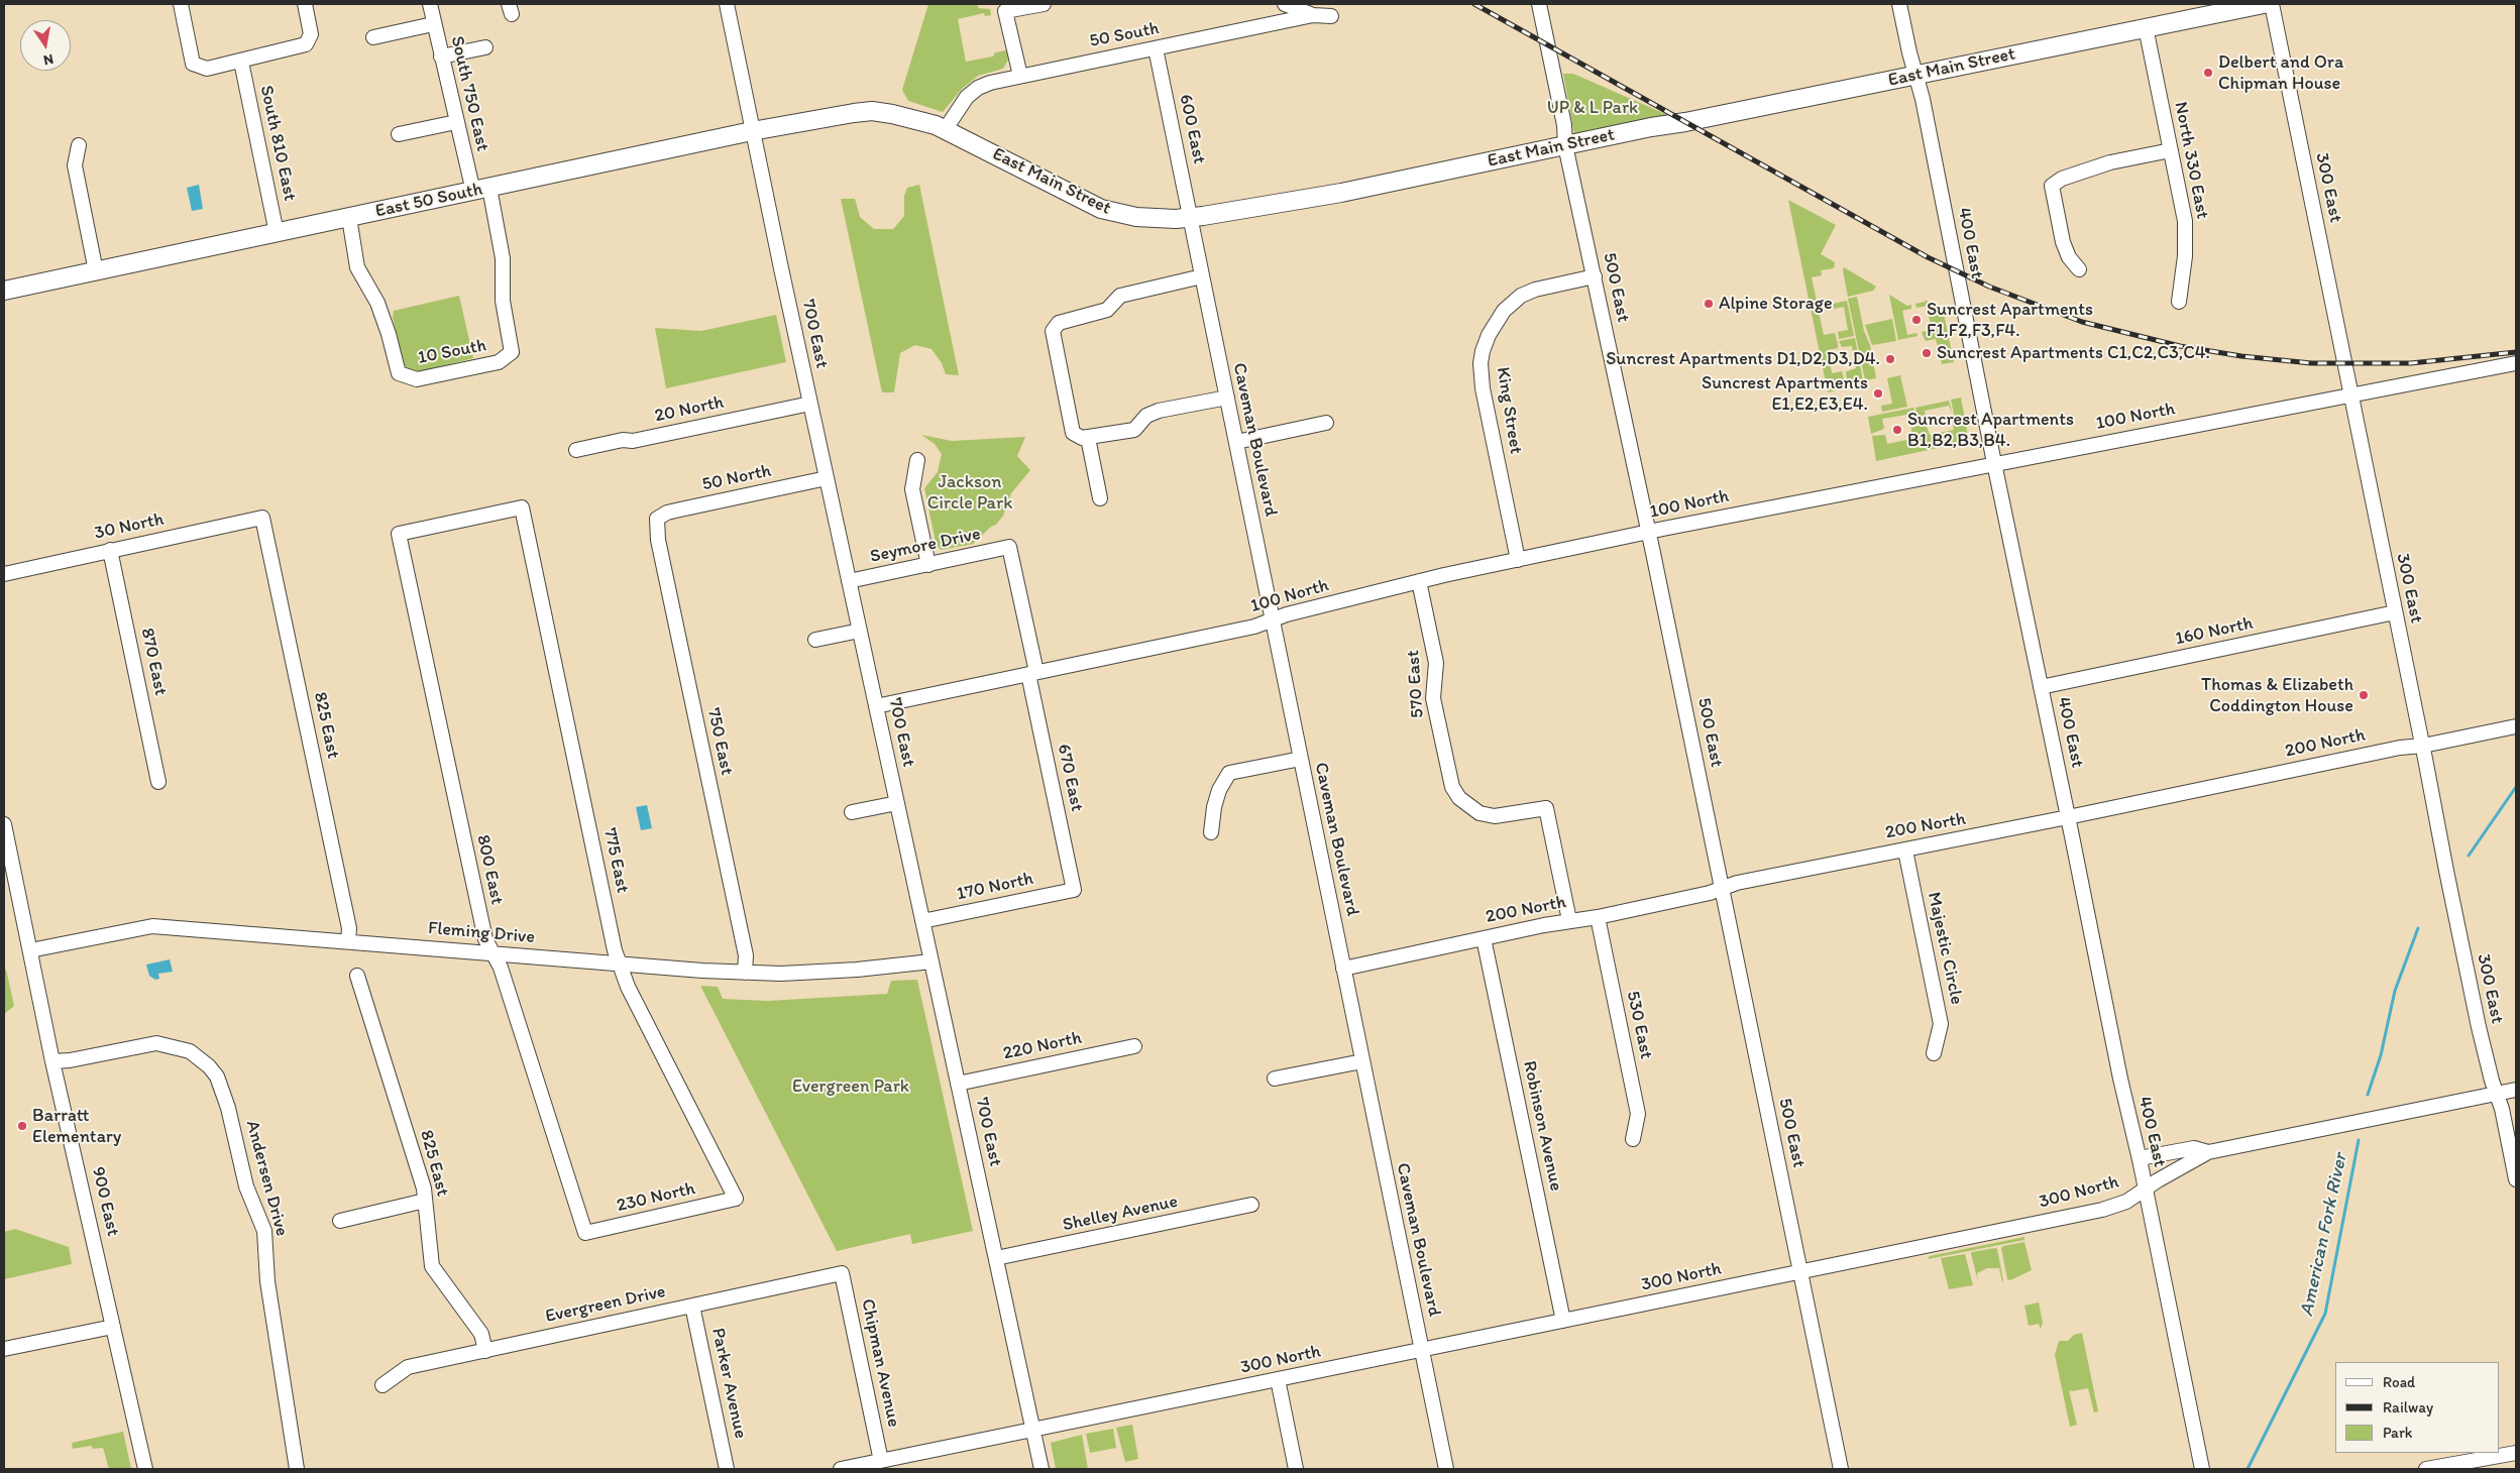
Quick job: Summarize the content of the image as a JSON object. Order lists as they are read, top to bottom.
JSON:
{
  "streets": {
    "main road": ["East Main Street", "East 50 South"],
    "street": [
      "50 South",
      "South 750 East",
      "600 East",
      "South 810 East",
      "North 330 East",
      "300 East",
      "400 East",
      "500 East",
      "700 East",
      "10 South",
      "20 North",
      "King Street",
      "100 North",
      "Caveman Boulevard",
      "50 North",
      "30 North",
      "Seymore Drive",
      "160 North",
      "870 East",
      "570 East",
      "825 East",
      "750 East",
      "200 North",
      "670 East",
      "775 East",
      "800 East",
      "170 North",
      "Fleming Drive",
      "Majestic Circle",
      "530 East",
      "220 North",
      "Robinson Avenue",
      "Andersen Drive",
      "300 North",
      "230 North",
      "900 East",
      "Shelley Avenue",
      "Evergreen Drive",
      "Chipman Avenue",
      "Parker Avenue"
    ]
  },
  "crossings": [
    ["50 South", "East Main Street"],
    ["50 South", "600 East"],
    ["East Main Street", "600 East"],
    ["East Main Street", "North 330 East"],
    ["East Main Street", "East 50 South"],
    ["East Main Street", "400 East"],
    ["East Main Street", "500 East"],
    ["East Main Street", "Caveman Boulevard"],
    ["South 750 East", "East 50 South"],
    ["South 750 East", "10 South"],
    ["600 East", "Caveman Boulevard"],
    ["South 810 East", "East 50 South"],
    ["300 East", "100 North"],
    ["300 East", "160 North"],
    ["300 East", "200 North"],
    ["300 East", "300 North"],
    ["East 50 South", "700 East"],
    ["East 50 South", "10 South"],
    ["400 East", "100 North"],
    ["400 East", "160 North"],
    ["400 East", "200 North"],
    ["400 East", "300 North"],
    ["500 East", "King Street"],
    ["500 East", "100 North"],
    ["500 East", "200 North"],
    ["500 East", "300 North"],
    ["700 East", "20 North"],
    ["700 East", "100 North"],
    ["700 East", "50 North"],
    ["700 East", "Seymore Drive"],
    ["700 East", "170 North"],
    ["700 East", "Fleming Drive"],
    ["700 East", "220 North"],
    ["700 East", "300 North"],
    ["700 East", "Shelley Avenue"],
    ["King Street", "100 North"],
    ["100 North", "Caveman Boulevard"],
    ["100 North", "570 East"],
    ["100 North", "670 East"],
    ["Caveman Boulevard", "200 North"],
    ["Caveman Boulevard", "300 North"],
    ["50 North", "750 East"],
    ["30 North", "870 East"],
    ["30 North", "825 East"],
    ["Seymore Drive", "670 East"],
    ["570 East", "200 North"],
    ["825 East", "Fleming Drive"],
    ["825 East", "Evergreen Drive"],
    ["750 East", "Fleming Drive"],
    ["200 North", "Majestic Circle"],
    ["200 North", "530 East"],
    ["200 North", "Robinson Avenue"],
    ["670 East", "170 North"],
    ["775 East", "800 East"],
    ["775 East", "Fleming Drive"],
    ["775 East", "230 North"],
    ["800 East", "Fleming Drive"],
    ["800 East", "230 North"],
    ["Fleming Drive", "900 East"],
    ["Robinson Avenue", "300 North"],
    ["Andersen Drive", "900 East"],
    ["300 North", "Chipman Avenue"],
    ["Evergreen Drive", "Chipman Avenue"],
    ["Evergreen Drive", "Parker Avenue"]
  ],
  "water": ["American Fork River"],
  "parks": ["UP & L Park", "Jackson Circle Park", "Evergreen Park"],
  "places": [
    "Delbert and Ora Chipman House",
    "Alpine Storage",
    "Suncrest Apartments F1,F2,F3,F4.",
    "Suncrest Apartments C1,C2,C3,C4.",
    "Suncrest Apartments D1,D2,D3,D4.",
    "Suncrest Apartments E1,E2,E3,E4.",
    "Suncrest Apartments B1,B2,B3,B4.",
    "Thomas & Elizabeth Coddington House",
    "Barratt Elementary"
  ],
  "legend": ["Road", "Railway", "Park"],
  "north": "bottom"
}
